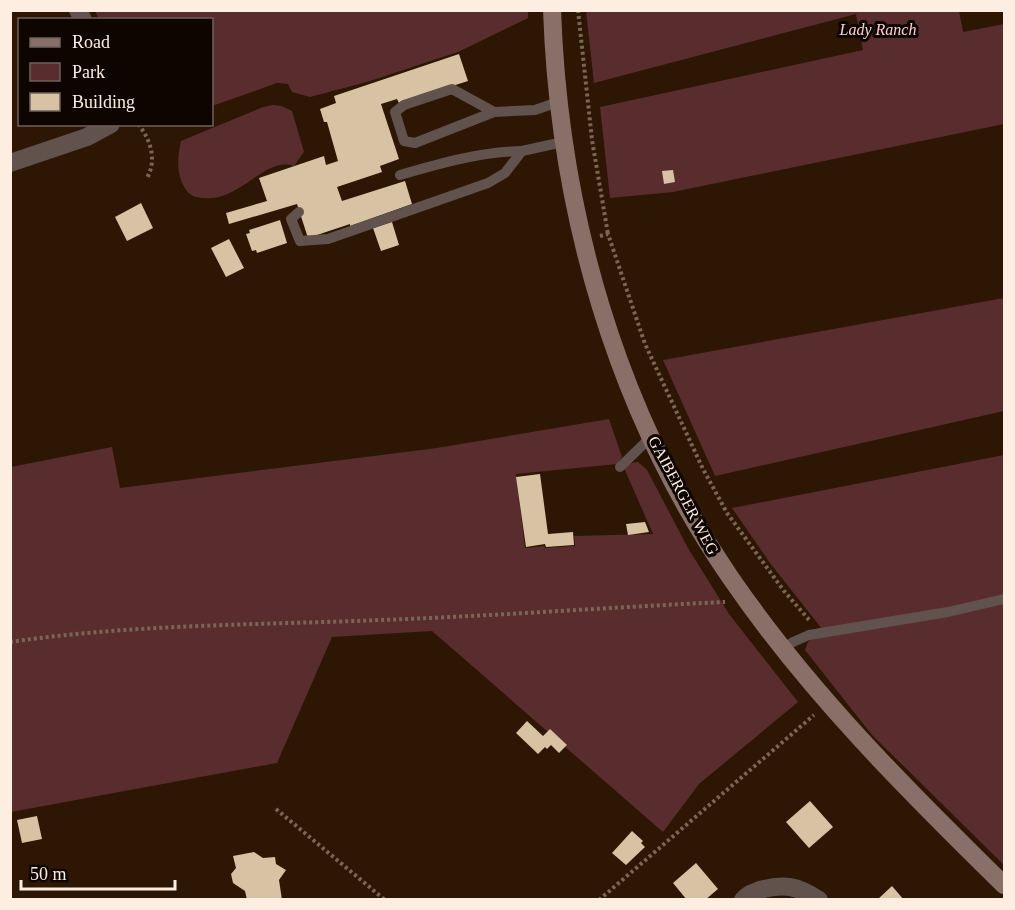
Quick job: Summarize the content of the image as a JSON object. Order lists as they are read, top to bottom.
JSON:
{
  "streets": {
    "street": ["GAIBERGER WEG"]
  },
  "parks": ["Lady Ranch"],
  "legend": ["Road", "Park", "Building"],
  "scale_bar": "50 m"
}
